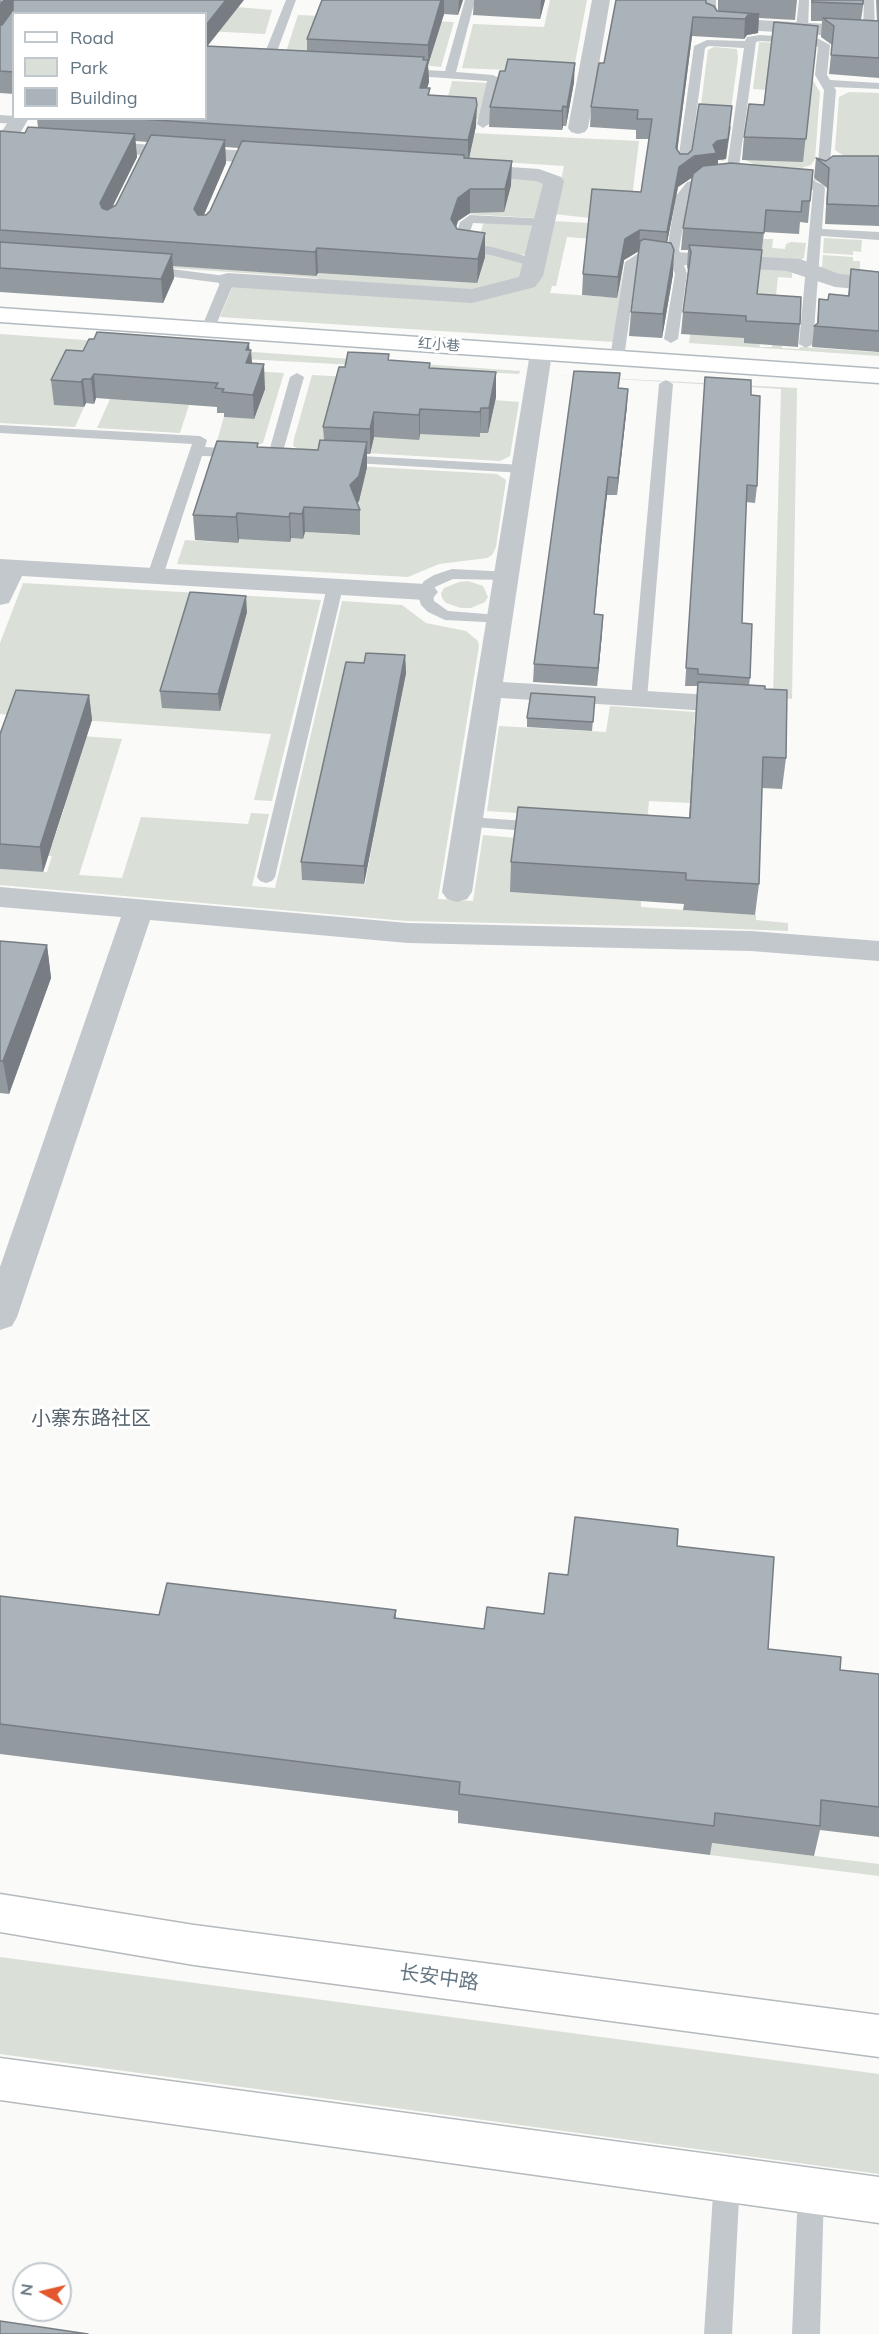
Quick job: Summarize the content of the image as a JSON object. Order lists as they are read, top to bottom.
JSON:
{
  "streets": {
    "main road": ["红小巷", "长安中路"]
  },
  "districts": ["小寨东路社区"],
  "legend": ["Road", "Park", "Building"],
  "north": "left"
}
